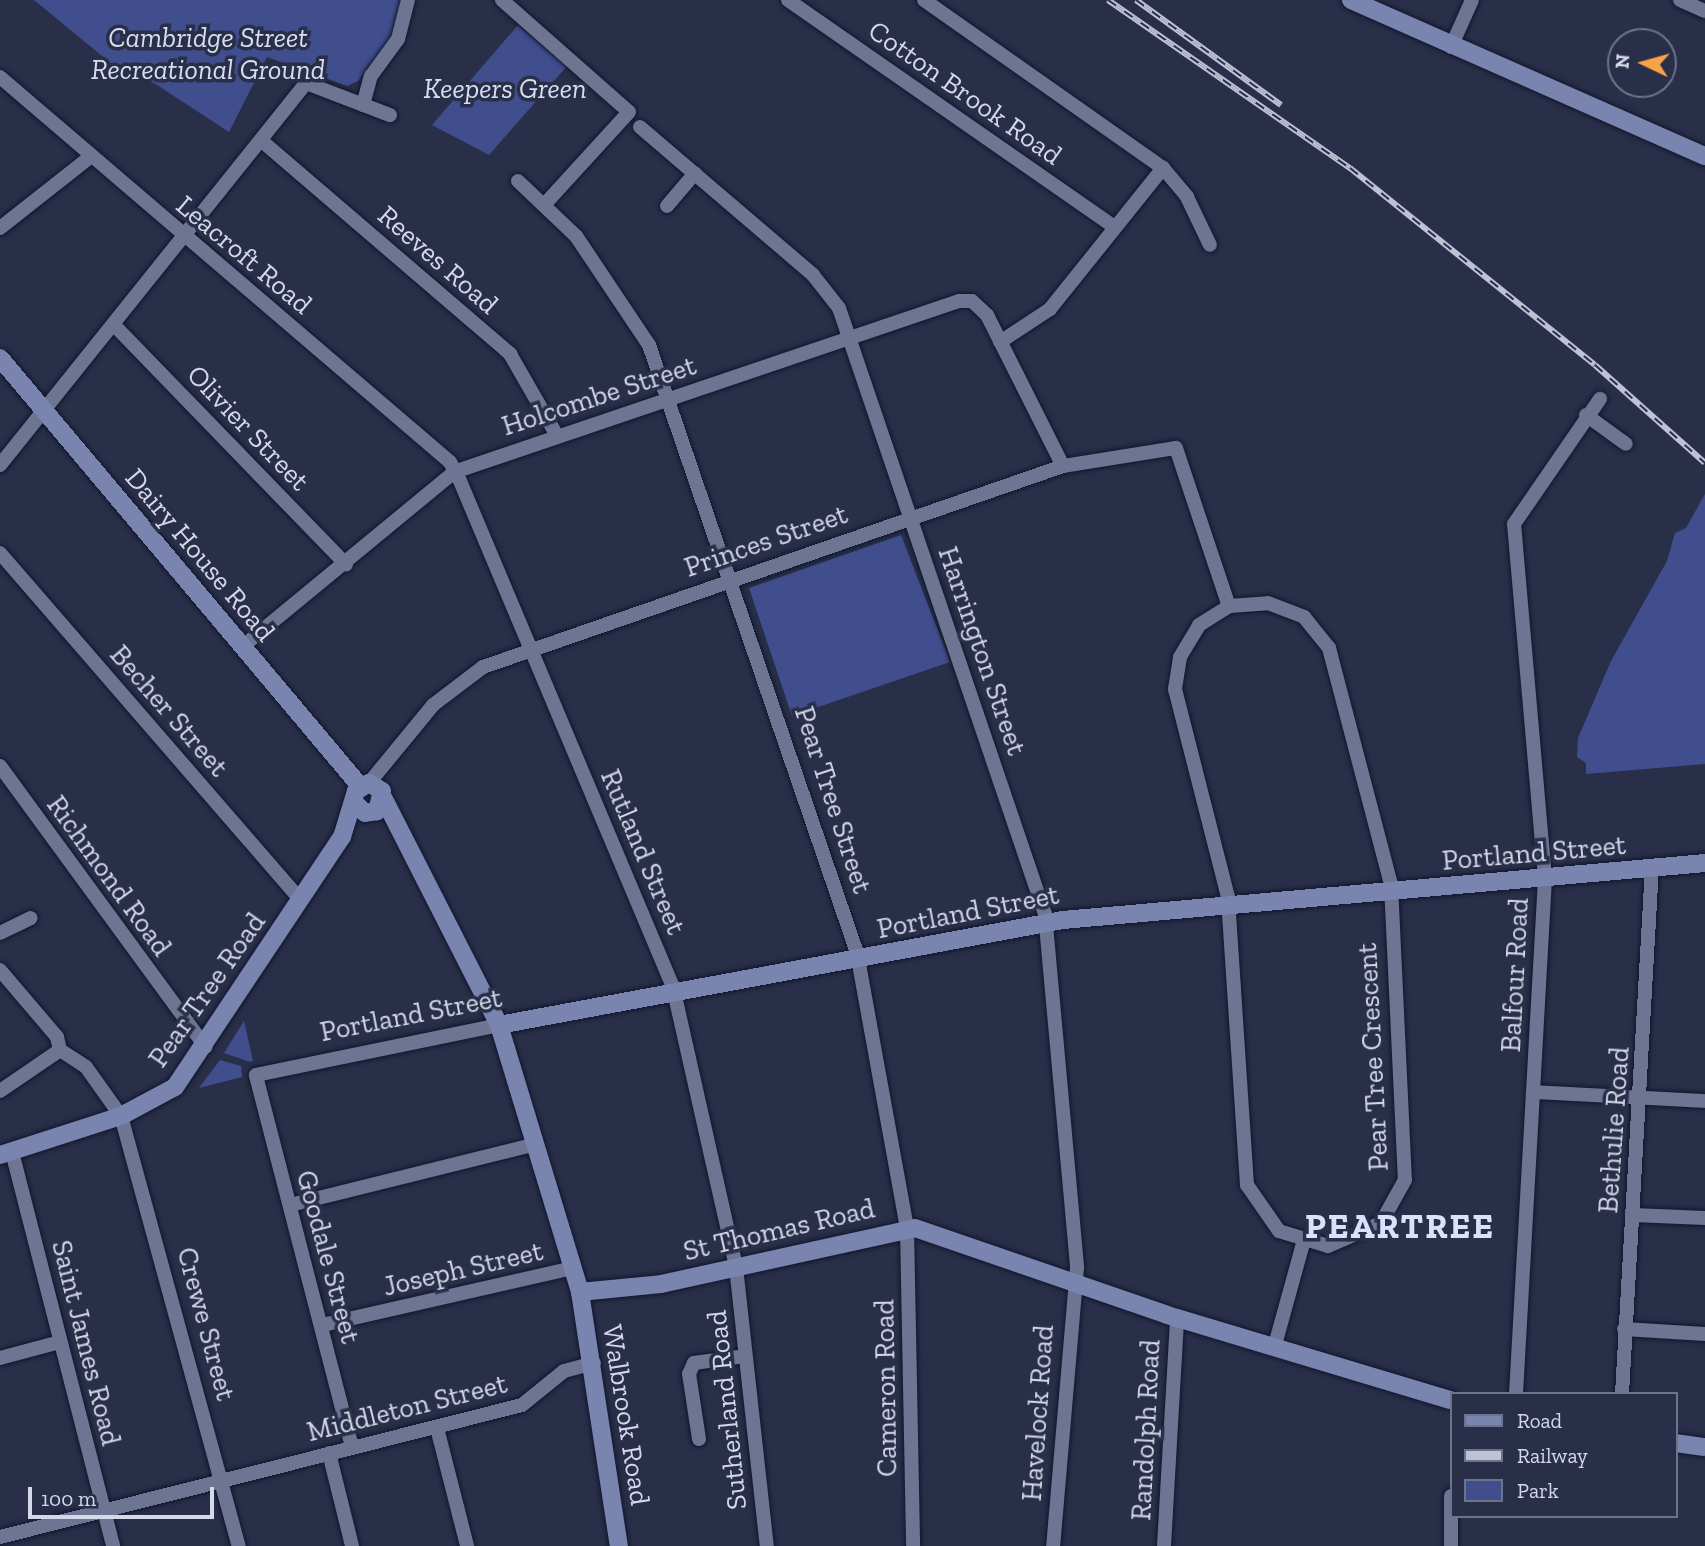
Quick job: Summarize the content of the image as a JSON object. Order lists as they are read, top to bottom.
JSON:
{
  "streets": {
    "street": [
      "Cotton Brook Road",
      "Leacroft Road",
      "Reeves Road",
      "Holcombe Street",
      "Olivier Street",
      "Princes Street",
      "Dairy House Road",
      "Harrington Street",
      "Becher Street",
      "Pear Tree Street",
      "Rutland Street",
      "Portland Street",
      "Richmond Road",
      "Balfour Road",
      "Pear Tree Road",
      "Pear Tree Crescent",
      "Bethulie Road",
      "St Thomas Road",
      "Goodale Street",
      "Joseph Street",
      "Crewe Street",
      "Saint James Road",
      "Cameron Road",
      "Middleton Street",
      "Sutherland Road",
      "Havelock Road",
      "Walbrook Road",
      "Randolph Road"
    ]
  },
  "crossings": [
    ["Leacroft Road", "Holcombe Street"],
    ["Leacroft Road", "Rutland Street"],
    ["Reeves Road", "Holcombe Street"],
    ["Holcombe Street", "Olivier Street"],
    ["Holcombe Street", "Princes Street"],
    ["Holcombe Street", "Dairy House Road"],
    ["Holcombe Street", "Harrington Street"],
    ["Holcombe Street", "Pear Tree Street"],
    ["Holcombe Street", "Rutland Street"],
    ["Princes Street", "Dairy House Road"],
    ["Princes Street", "Harrington Street"],
    ["Princes Street", "Pear Tree Street"],
    ["Princes Street", "Rutland Street"],
    ["Princes Street", "Pear Tree Road"],
    ["Princes Street", "Pear Tree Crescent"],
    ["Dairy House Road", "Pear Tree Road"],
    ["Harrington Street", "Portland Street"],
    ["Harrington Street", "St Thomas Road"],
    ["Harrington Street", "Havelock Road"],
    ["Becher Street", "Pear Tree Road"],
    ["Pear Tree Street", "Portland Street"],
    ["Pear Tree Street", "St Thomas Road"],
    ["Pear Tree Street", "Cameron Road"],
    ["Rutland Street", "Portland Street"],
    ["Rutland Street", "St Thomas Road"],
    ["Rutland Street", "Sutherland Road"],
    ["Portland Street", "Balfour Road"],
    ["Portland Street", "Pear Tree Crescent"],
    ["Portland Street", "Bethulie Road"],
    ["Portland Street", "Goodale Street"],
    ["Richmond Road", "Pear Tree Road"],
    ["Pear Tree Road", "Crewe Street"],
    ["Pear Tree Road", "Saint James Road"],
    ["St Thomas Road", "Cameron Road"],
    ["St Thomas Road", "Sutherland Road"],
    ["St Thomas Road", "Havelock Road"],
    ["St Thomas Road", "Walbrook Road"],
    ["St Thomas Road", "Randolph Road"],
    ["Goodale Street", "Joseph Street"],
    ["Goodale Street", "Middleton Street"],
    ["Crewe Street", "Middleton Street"],
    ["Saint James Road", "Middleton Street"],
    ["Middleton Street", "Walbrook Road"]
  ],
  "districts": ["PEARTREE"],
  "parks": ["Cambridge Street Recreational Ground", "Keepers Green"],
  "legend": ["Road", "Railway", "Park"],
  "scale_bar": "100 m",
  "north": "left"
}
